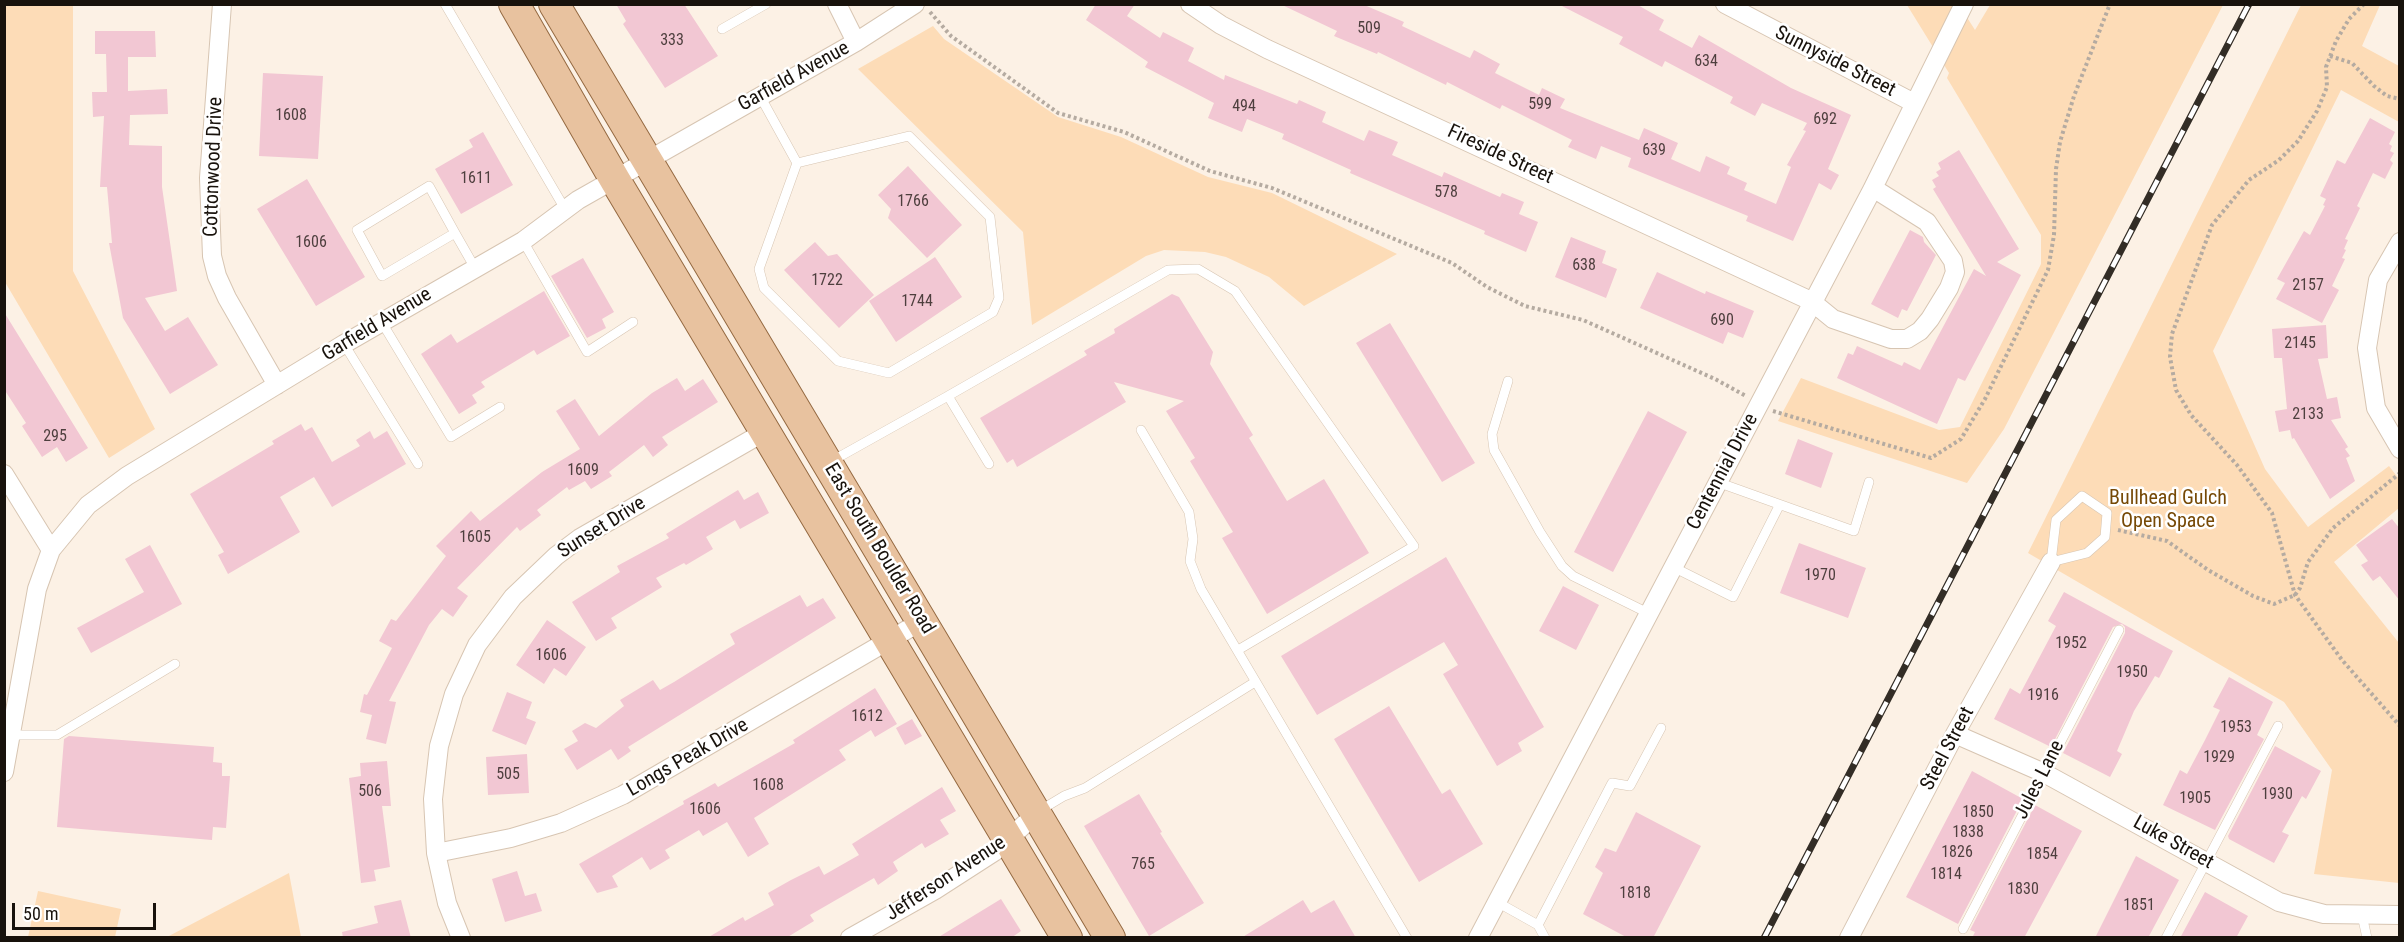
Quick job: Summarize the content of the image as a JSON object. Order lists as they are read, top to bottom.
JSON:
{
  "streets": {
    "main road": ["East South Boulder Road"],
    "street": [
      "Sunnyside Street",
      "Garfield Avenue",
      "Fireside Street",
      "Cottonwood Drive",
      "Centennial Drive",
      "Sunset Drive",
      "Steel Street",
      "Longs Peak Drive",
      "Luke Street",
      "Jefferson Avenue"
    ],
    "lane": ["Jules Lane"]
  },
  "crossings": [
    ["Sunnyside Street", "Centennial Drive"],
    ["Garfield Avenue", "Cottonwood Drive"],
    ["Garfield Avenue", "East South Boulder Road"],
    ["Fireside Street", "Centennial Drive"],
    ["Sunset Drive", "East South Boulder Road"],
    ["Sunset Drive", "Longs Peak Drive"],
    ["East South Boulder Road", "Longs Peak Drive"],
    ["East South Boulder Road", "Jefferson Avenue"],
    ["Steel Street", "Luke Street"],
    ["Jules Lane", "Luke Street"]
  ],
  "parks": ["Bullhead Gulch Open Space"],
  "house_numbers": [
    "509",
    "333",
    "634",
    "599",
    "494",
    "1608",
    "692",
    "639",
    "1611",
    "578",
    "1766",
    "1606",
    "638",
    "1722",
    "2157",
    "1744",
    "690",
    "2145",
    "2133",
    "295",
    "1609",
    "1605",
    "1970",
    "1952",
    "1606",
    "1950",
    "1916",
    "1612",
    "1953",
    "1929",
    "505",
    "1608",
    "506",
    "1930",
    "1905",
    "1606",
    "1850",
    "1838",
    "1826",
    "1854",
    "765",
    "1814",
    "1830",
    "1818",
    "1851"
  ],
  "scale_bar": "50 m"
}
